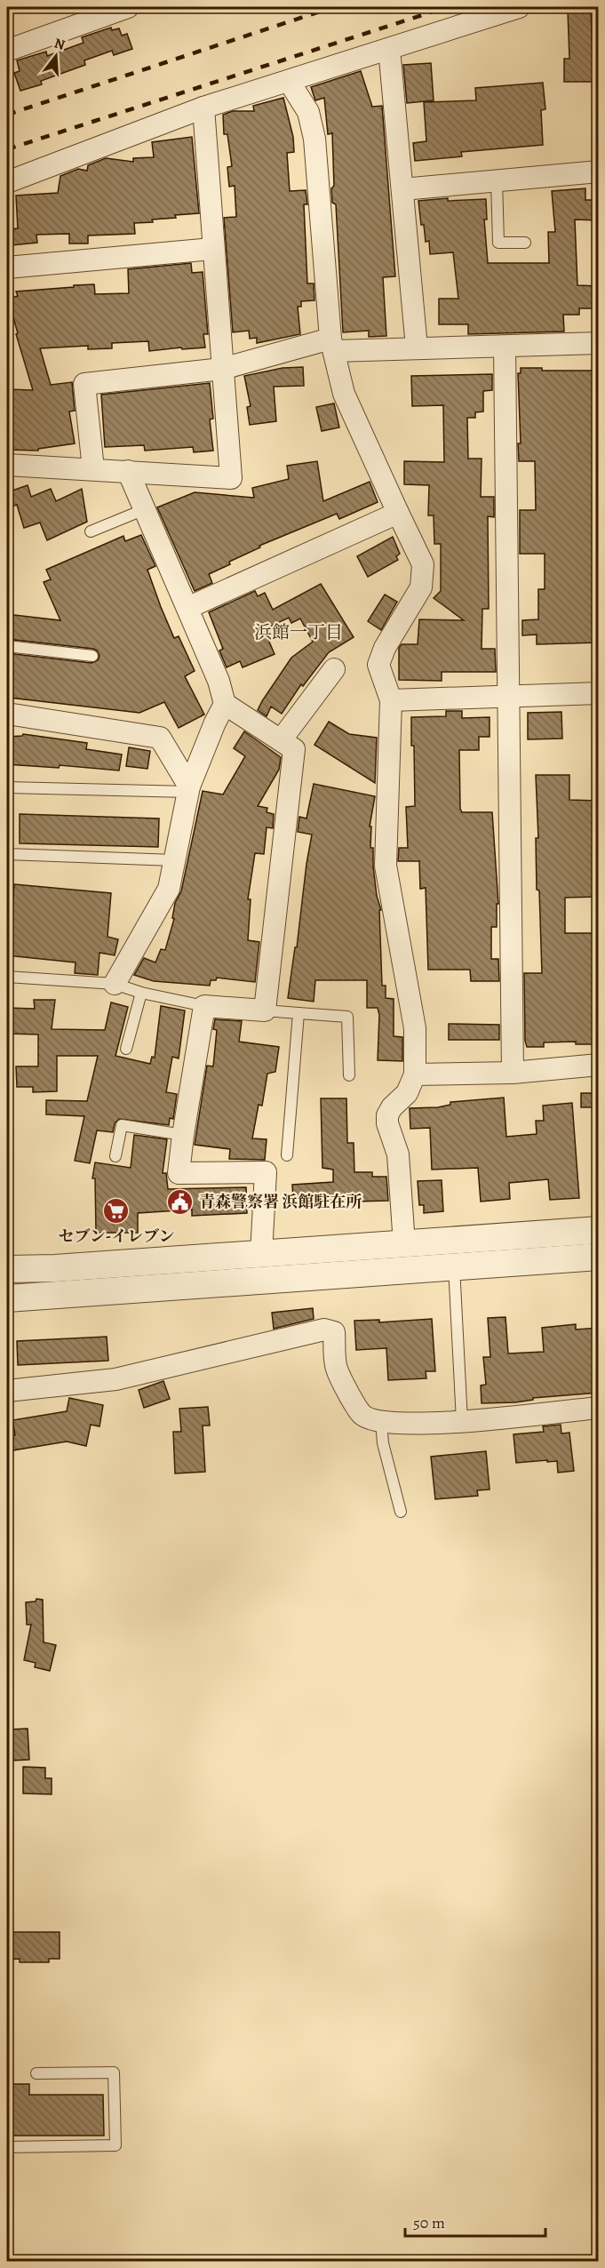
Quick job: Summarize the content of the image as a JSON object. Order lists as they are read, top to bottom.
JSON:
{
  "districts": ["浜館一丁目"],
  "places": {
    "public building": ["青森警察署 浜館駐在所"],
    "supermarket": ["セブン-イレブン"]
  },
  "scale_bar": "50 m",
  "north": "top"
}
